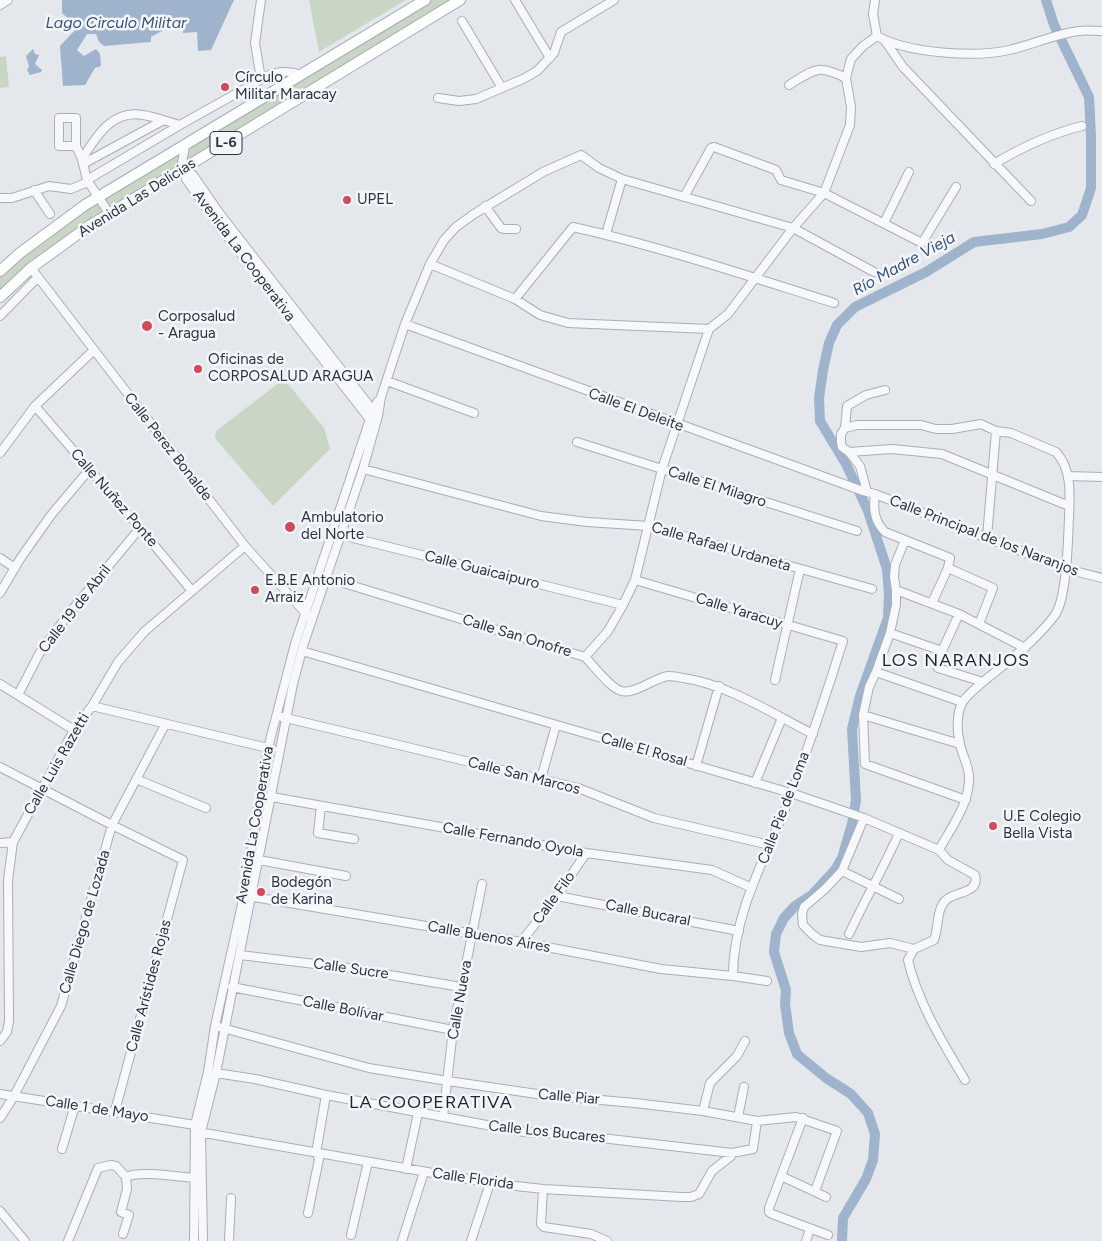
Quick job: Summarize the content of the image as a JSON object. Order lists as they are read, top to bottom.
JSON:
{
  "streets": {
    "main road": ["L-6", "Avenida Las Delicias"],
    "street": [
      "Avenida La Cooperativa",
      "Calle El Deleite",
      "Calle Perez Bonalde",
      "Calle El Milagro",
      "Calle Nuñez Ponte",
      "Calle Principal de los Naranjos",
      "Calle Rafael Urdaneta",
      "Calle Guaicaipuro",
      "Calle 19 de Abril",
      "Calle Yaracuy",
      "Calle San Onofre",
      "Calle El Rosal",
      "Calle Luis Razetti",
      "Calle San Marcos",
      "Calle Pie de Loma",
      "Calle Fernando Oyola",
      "Calle Filo",
      "Calle Bucaral",
      "Calle Diego de Lozada",
      "Calle Buenos Aires",
      "Calle Sucre",
      "Calle Arístides Rojas",
      "Calle Nueva",
      "Calle Bolívar",
      "Calle Piar",
      "Calle 1 de Mayo",
      "Calle Los Bucares",
      "Calle Florida"
    ]
  },
  "crossings": [
    ["Avenida Las Delicias", "Avenida La Cooperativa"],
    ["Avenida Las Delicias", "Calle Perez Bonalde"],
    ["Avenida La Cooperativa", "Calle El Deleite"],
    ["Avenida La Cooperativa", "Calle Perez Bonalde"],
    ["Avenida La Cooperativa", "Calle Rafael Urdaneta"],
    ["Avenida La Cooperativa", "Calle Guaicaipuro"],
    ["Avenida La Cooperativa", "Calle San Onofre"],
    ["Avenida La Cooperativa", "Calle El Rosal"],
    ["Avenida La Cooperativa", "Calle San Marcos"],
    ["Avenida La Cooperativa", "Calle Fernando Oyola"],
    ["Avenida La Cooperativa", "Calle Buenos Aires"],
    ["Avenida La Cooperativa", "Calle Sucre"],
    ["Avenida La Cooperativa", "Calle Bolívar"],
    ["Avenida La Cooperativa", "Calle Piar"],
    ["Avenida La Cooperativa", "Calle 1 de Mayo"],
    ["Avenida La Cooperativa", "Calle Los Bucares"],
    ["Avenida La Cooperativa", "Calle Florida"],
    ["Calle El Deleite", "Calle Principal de los Naranjos"],
    ["Calle Perez Bonalde", "Calle Luis Razetti"],
    ["Calle Nuñez Ponte", "Calle 19 de Abril"],
    ["Calle Nuñez Ponte", "Calle Luis Razetti"],
    ["Calle Yaracuy", "Calle Pie de Loma"],
    ["Calle San Onofre", "Calle Pie de Loma"],
    ["Calle El Rosal", "Calle Pie de Loma"],
    ["Calle San Marcos", "Calle Pie de Loma"],
    ["Calle Pie de Loma", "Calle Fernando Oyola"],
    ["Calle Pie de Loma", "Calle Bucaral"],
    ["Calle Pie de Loma", "Calle Buenos Aires"],
    ["Calle Fernando Oyola", "Calle Filo"],
    ["Calle Filo", "Calle Bucaral"],
    ["Calle Filo", "Calle Buenos Aires"],
    ["Calle Diego de Lozada", "Calle Arístides Rojas"],
    ["Calle Diego de Lozada", "Calle 1 de Mayo"],
    ["Calle Buenos Aires", "Calle Nueva"],
    ["Calle Sucre", "Calle Nueva"],
    ["Calle Arístides Rojas", "Calle 1 de Mayo"],
    ["Calle Nueva", "Calle Bolívar"],
    ["Calle Nueva", "Calle Piar"],
    ["Calle Nueva", "Calle Los Bucares"],
    ["Calle 1 de Mayo", "Calle Florida"],
    ["Calle Los Bucares", "Calle Florida"]
  ],
  "districts": ["LOS NARANJOS", "LA COOPERATIVA"],
  "water": ["Lago Circulo Militar", "Río Madre Vieja"],
  "places": [
    "Círculo Militar Maracay",
    "UPEL",
    "Corposalud - Aragua",
    "Oficinas de CORPOSALUD ARAGUA",
    "Ambulatorio del Norte",
    "E.B.E Antonio Arraiz",
    "U.E Colegio Bella Vista",
    "Bodegón de Karina"
  ]
}
